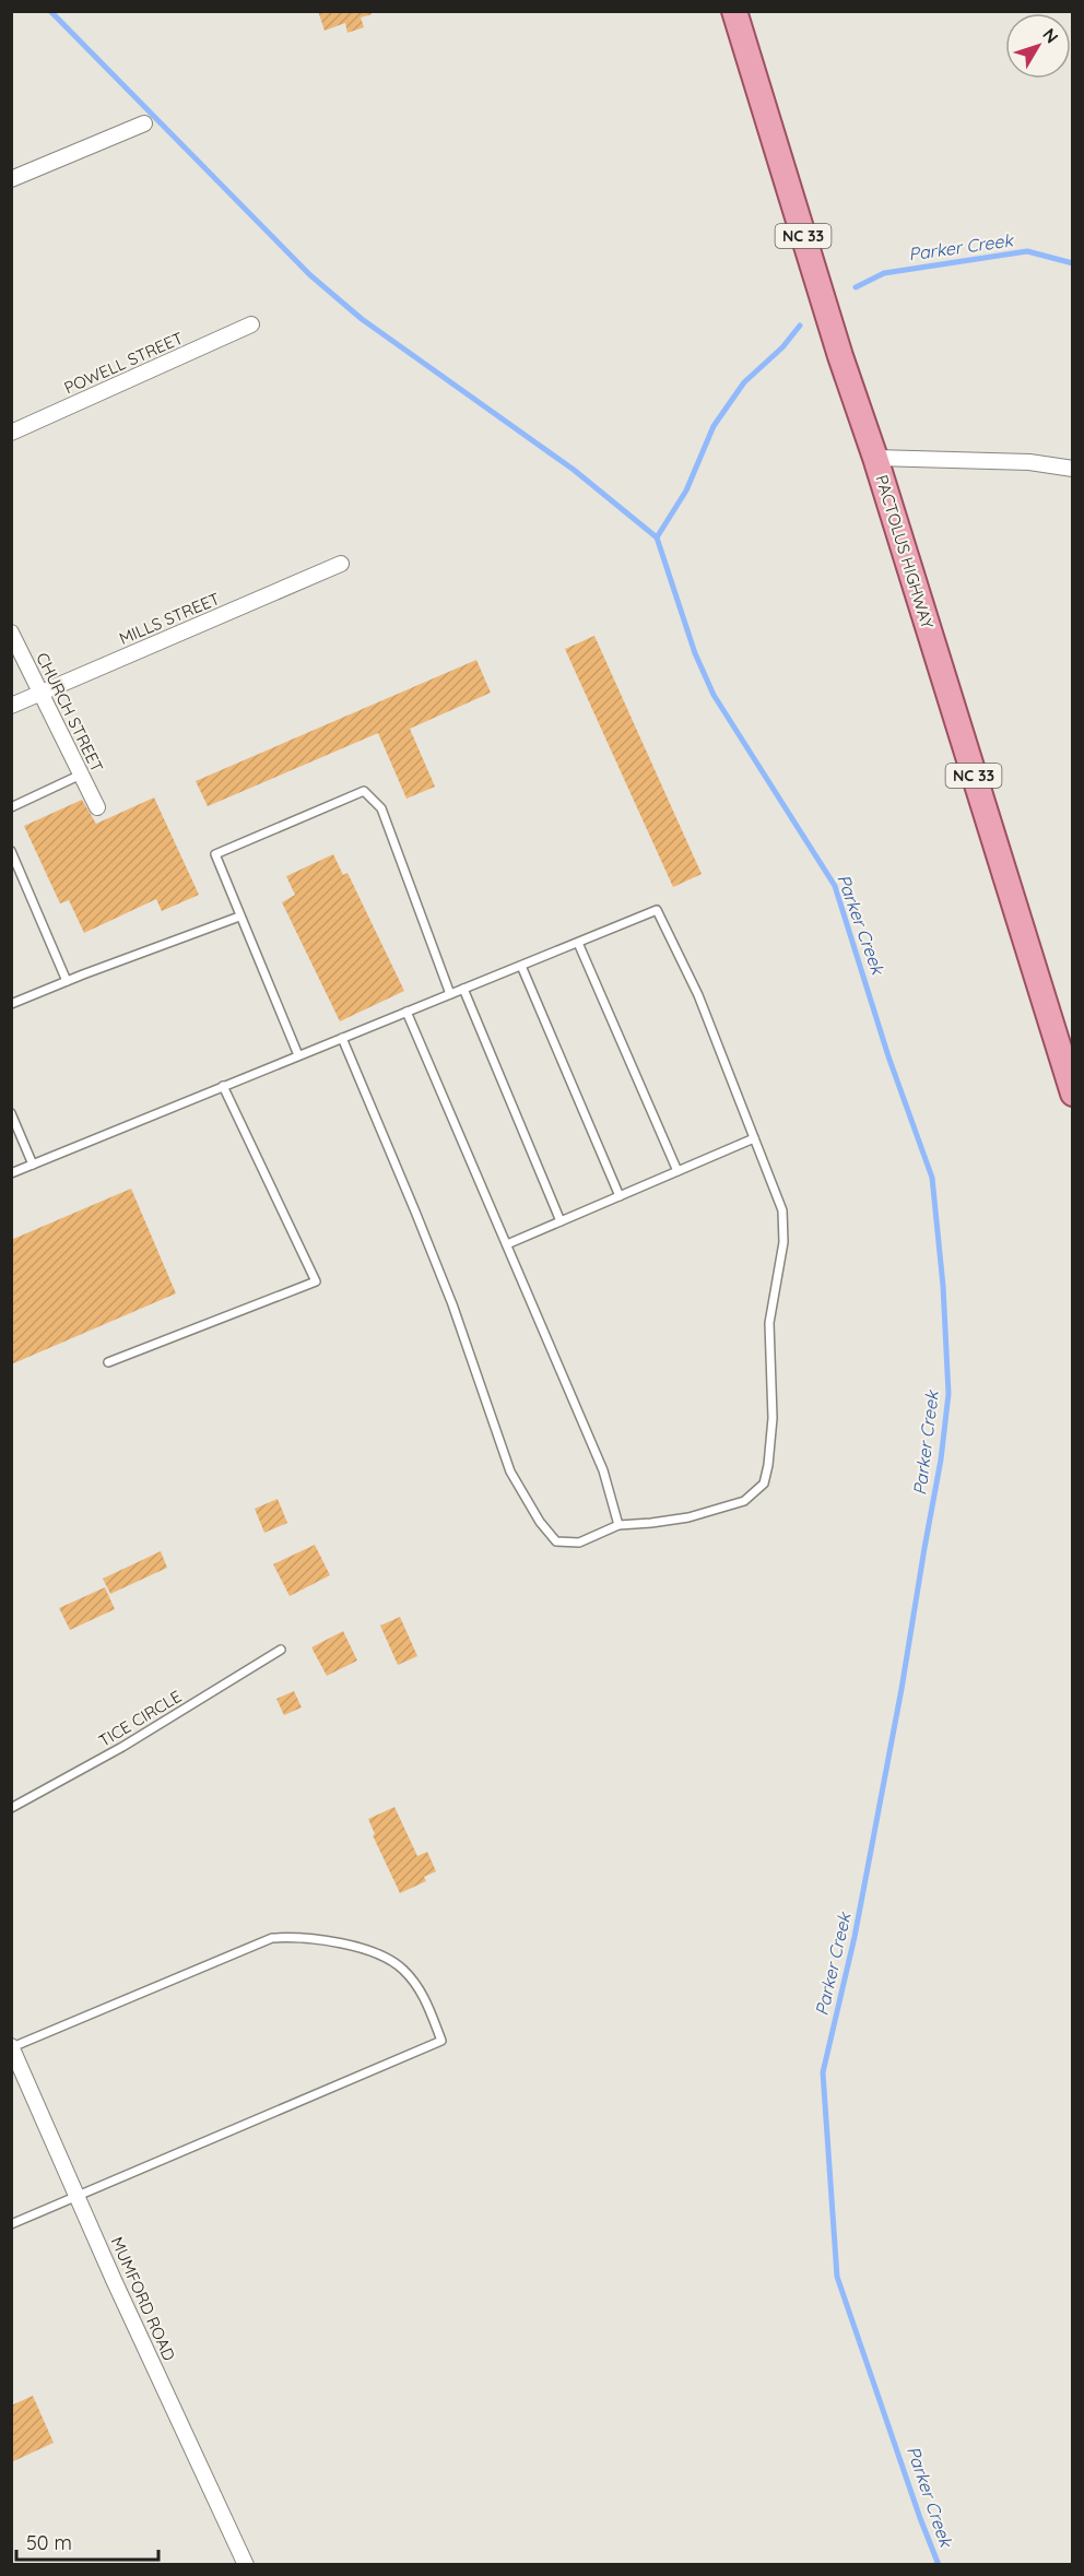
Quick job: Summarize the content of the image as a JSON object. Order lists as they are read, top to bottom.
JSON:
{
  "streets": {
    "main road": ["NC 33", "PACTOLUS HIGHWAY"],
    "street": [
      "POWELL STREET",
      "MILLS STREET",
      "CHURCH STREET",
      "MUMFORD ROAD"
    ],
    "lane": ["TICE CIRCLE"]
  },
  "crossings": [
    ["MILLS STREET", "CHURCH STREET"]
  ],
  "water": ["Parker Creek"],
  "scale_bar": "50 m",
  "north": "top right"
}
